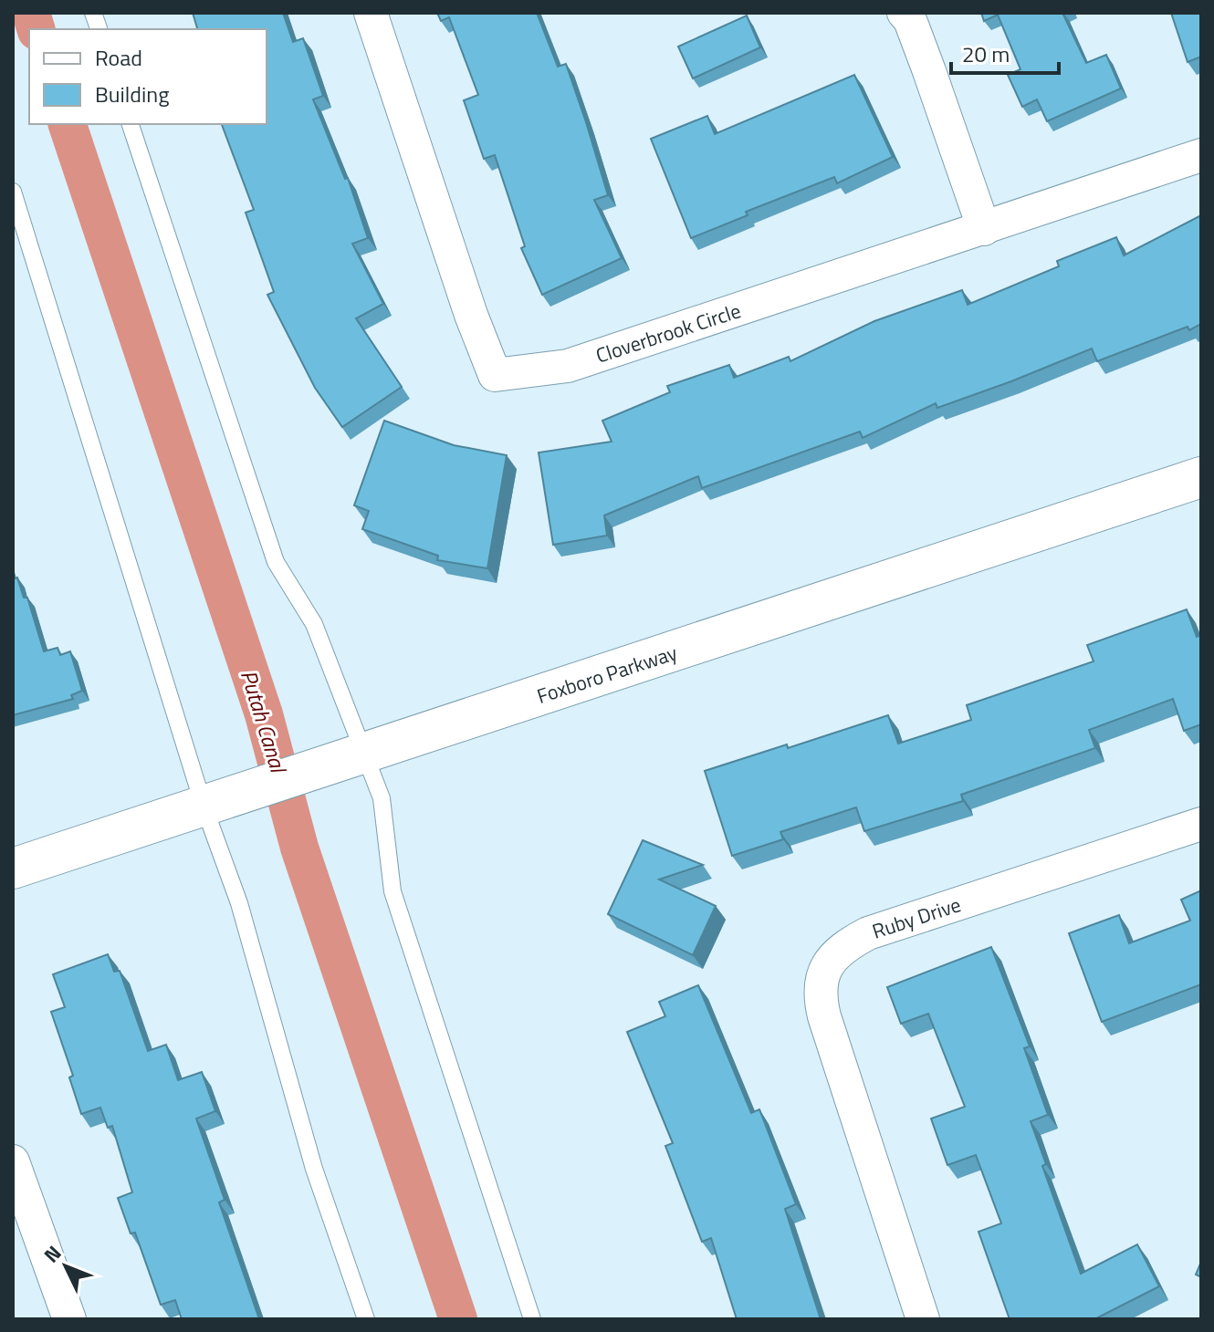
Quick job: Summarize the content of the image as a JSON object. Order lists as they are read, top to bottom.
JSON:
{
  "streets": {
    "main road": ["Foxboro Parkway"],
    "street": ["Cloverbrook Circle", "Ruby Drive"]
  },
  "water": ["Putah Canal"],
  "legend": ["Road", "Building"],
  "scale_bar": "20 m",
  "north": "top left"
}
